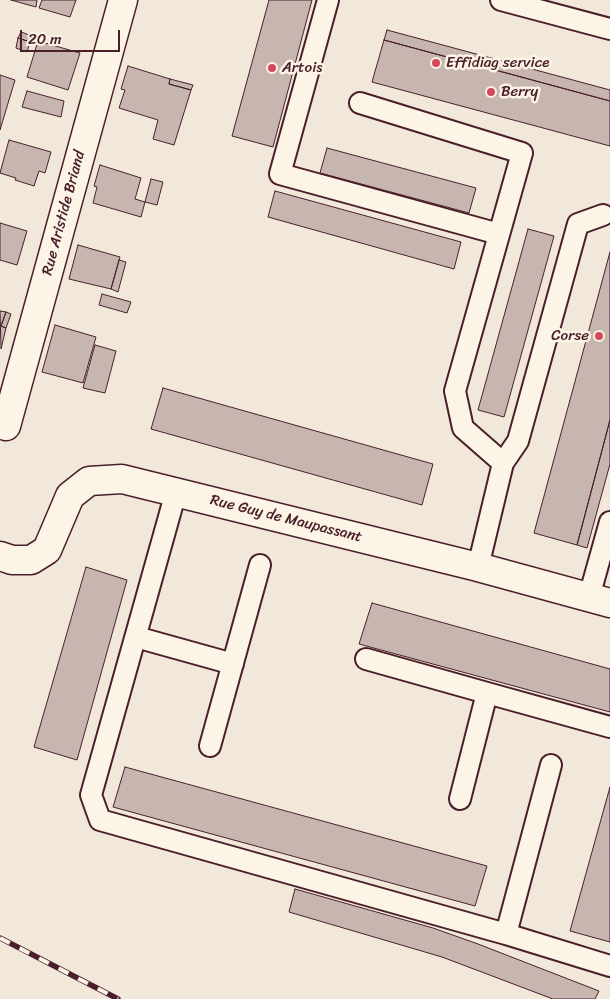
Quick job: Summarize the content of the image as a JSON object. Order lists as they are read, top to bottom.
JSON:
{
  "streets": {
    "street": ["Rue Aristide Briand", "Rue Guy de Maupassant"]
  },
  "places": [
    "Effidiag service",
    "Artois",
    "Berry",
    "Corse"
  ],
  "scale_bar": "20 m"
}
